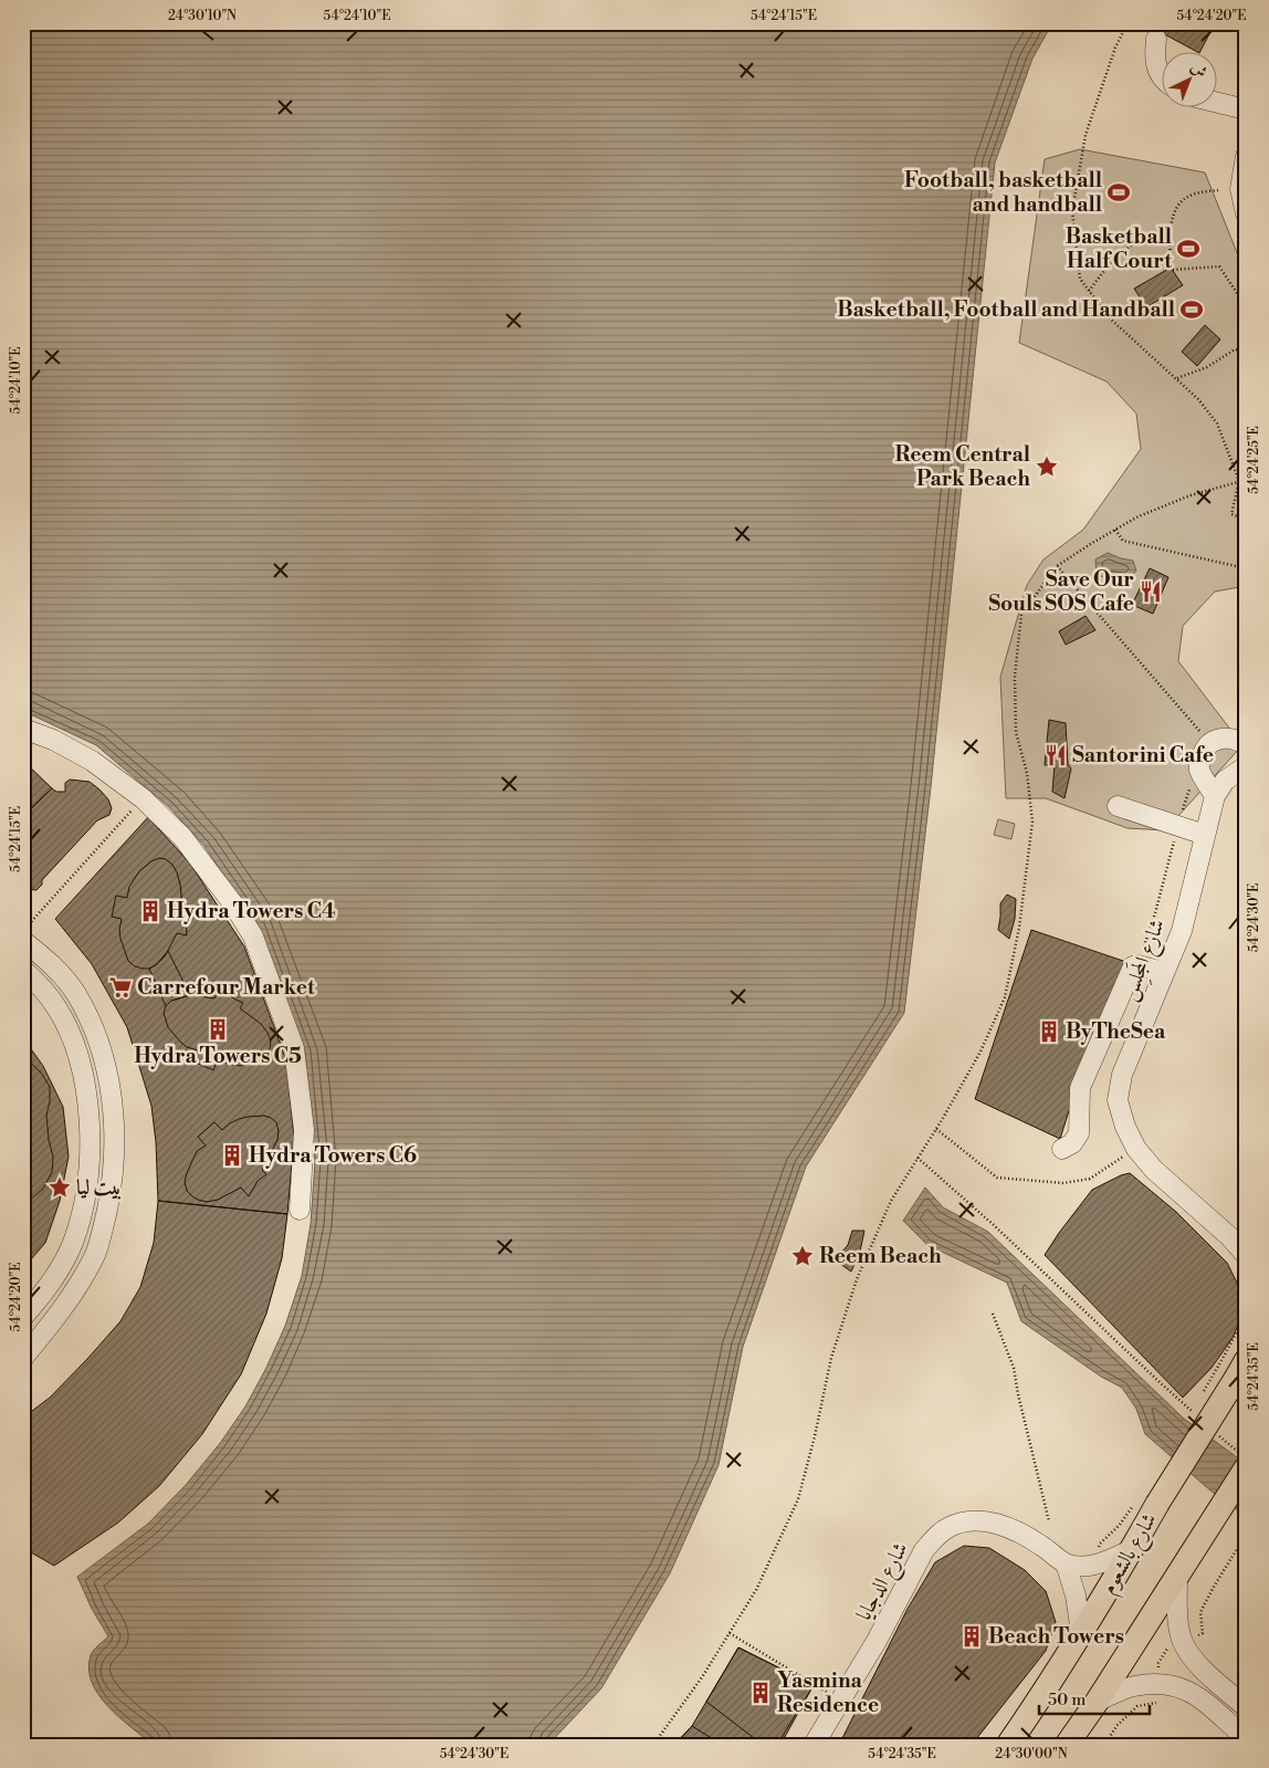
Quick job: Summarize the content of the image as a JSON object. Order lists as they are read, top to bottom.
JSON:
{
  "streets": {
    "main road": ["شارع بالشعوم"],
    "street": ["شارع المَجلِس", "شارع الدجايا"]
  },
  "places": {
    "sports": ["Football, basketball and handball", "Basketball Half Court", "Basketball, Football and Handball"],
    "place": ["Reem Central Park Beach", "بيت ليا", "Reem Beach"],
    "restaurant": ["Save Our Souls SOS Cafe", "Santorini Cafe"],
    "building": [
      "Hydra Towers C4",
      "Hydra Towers C5",
      "ByTheSea",
      "Hydra Towers C6",
      "Beach Towers",
      "Yasmina Residence"
    ],
    "supermarket": ["Carrefour Market"]
  },
  "scale_bar": "50 m",
  "north": "top right",
  "coordinates": [
    "24°30'10\"N",
    "54°24'10\"E",
    "54°24'15\"E",
    "54°24'20\"E",
    "54°24'25\"E",
    "54°24'30\"E",
    "54°24'35\"E",
    "24°30'00\"N"
  ]
}
